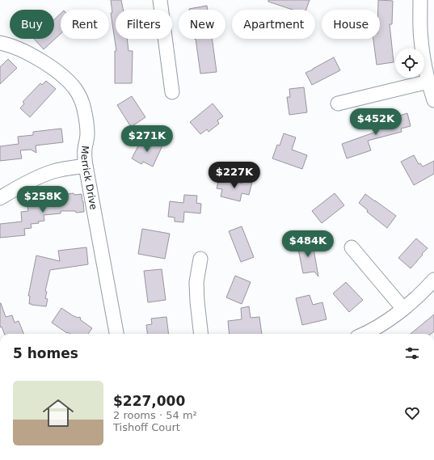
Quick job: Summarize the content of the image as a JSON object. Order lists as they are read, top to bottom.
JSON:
{
  "streets": {
    "street": ["Merrick Drive"]
  },
  "page": {
    "chip": [
      "Buy",
      "Rent",
      "Filters",
      "New",
      "Apartment",
      "House"
    ],
    "price": [
      "$452K",
      "$271K",
      "$227K",
      "$258K",
      "$484K"
    ],
    "heading": "5 homes",
    "list": [
      {
        "name": "$227,000",
        "note": "2 rooms · 54 m² · Tishoff Court"
      }
    ]
  }
}
